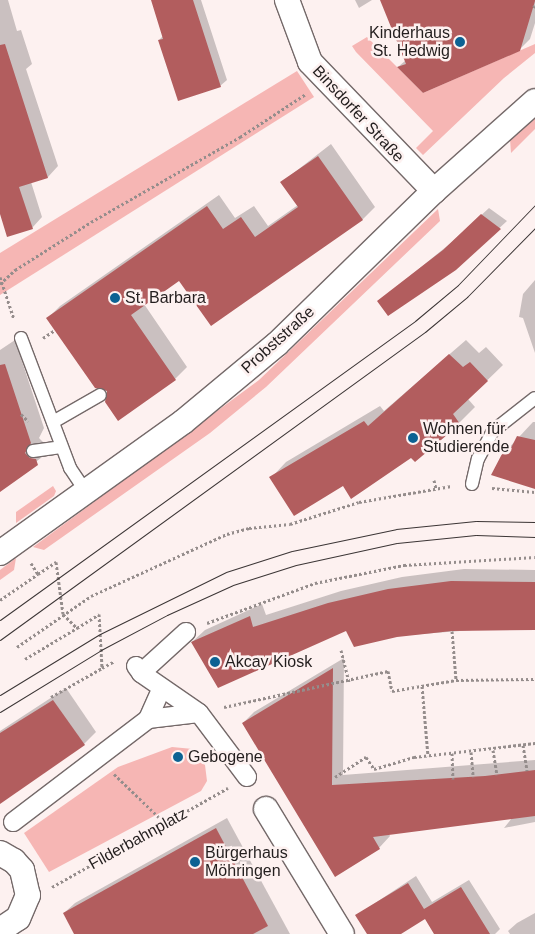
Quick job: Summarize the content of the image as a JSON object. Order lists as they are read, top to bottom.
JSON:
{
  "streets": {
    "street": ["Binsdorfer Straße", "Probststraße"],
    "path": ["Filderbahnplatz"]
  },
  "crossings": [
    ["Binsdorfer Straße", "Probststraße"]
  ],
  "places": [
    "Kinderhaus St. Hedwig",
    "St. Barbara",
    "Wohnen für Studierende",
    "Akcay Kiosk",
    "Gebogene",
    "Bürgerhaus Möhringen"
  ]
}
